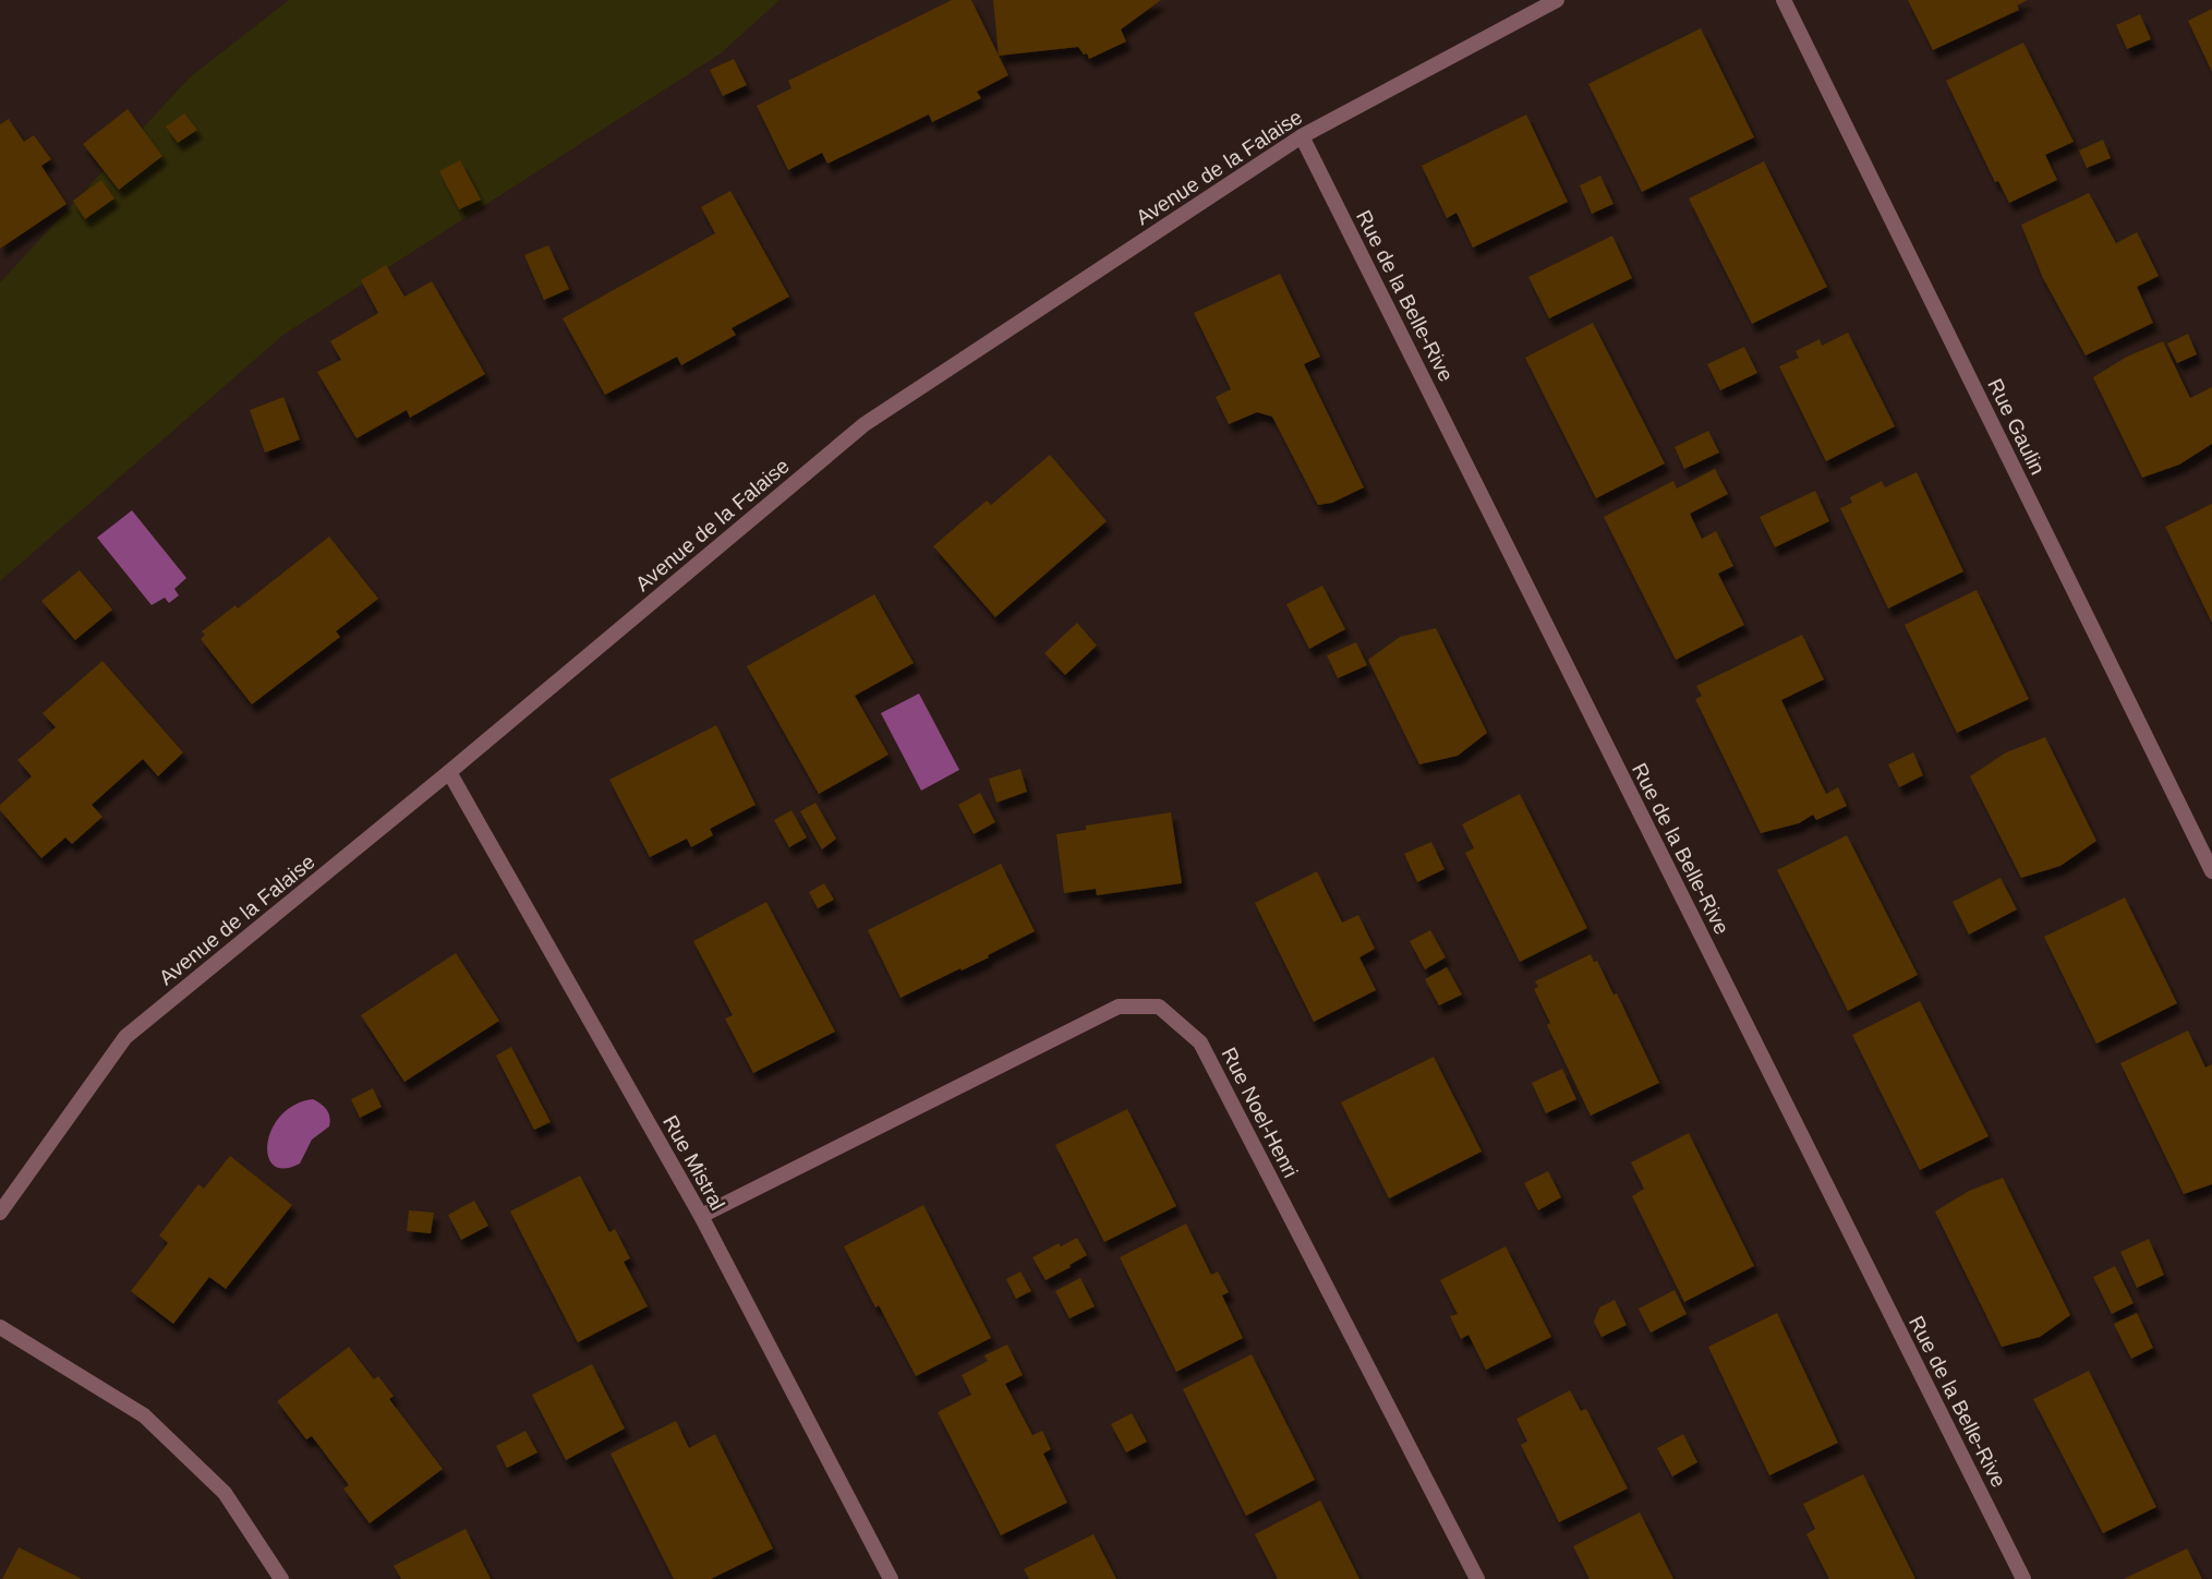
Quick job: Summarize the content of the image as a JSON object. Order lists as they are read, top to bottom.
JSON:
{
  "streets": {
    "street": [
      "Avenue de la Falaise",
      "Rue de la Belle-Rive",
      "Rue Gaulin",
      "Rue Noel-Henri",
      "Rue Mistral"
    ]
  },
  "crossings": [
    ["Avenue de la Falaise", "Rue de la Belle-Rive"],
    ["Avenue de la Falaise", "Rue Mistral"],
    ["Rue Noel-Henri", "Rue Mistral"]
  ]
}
